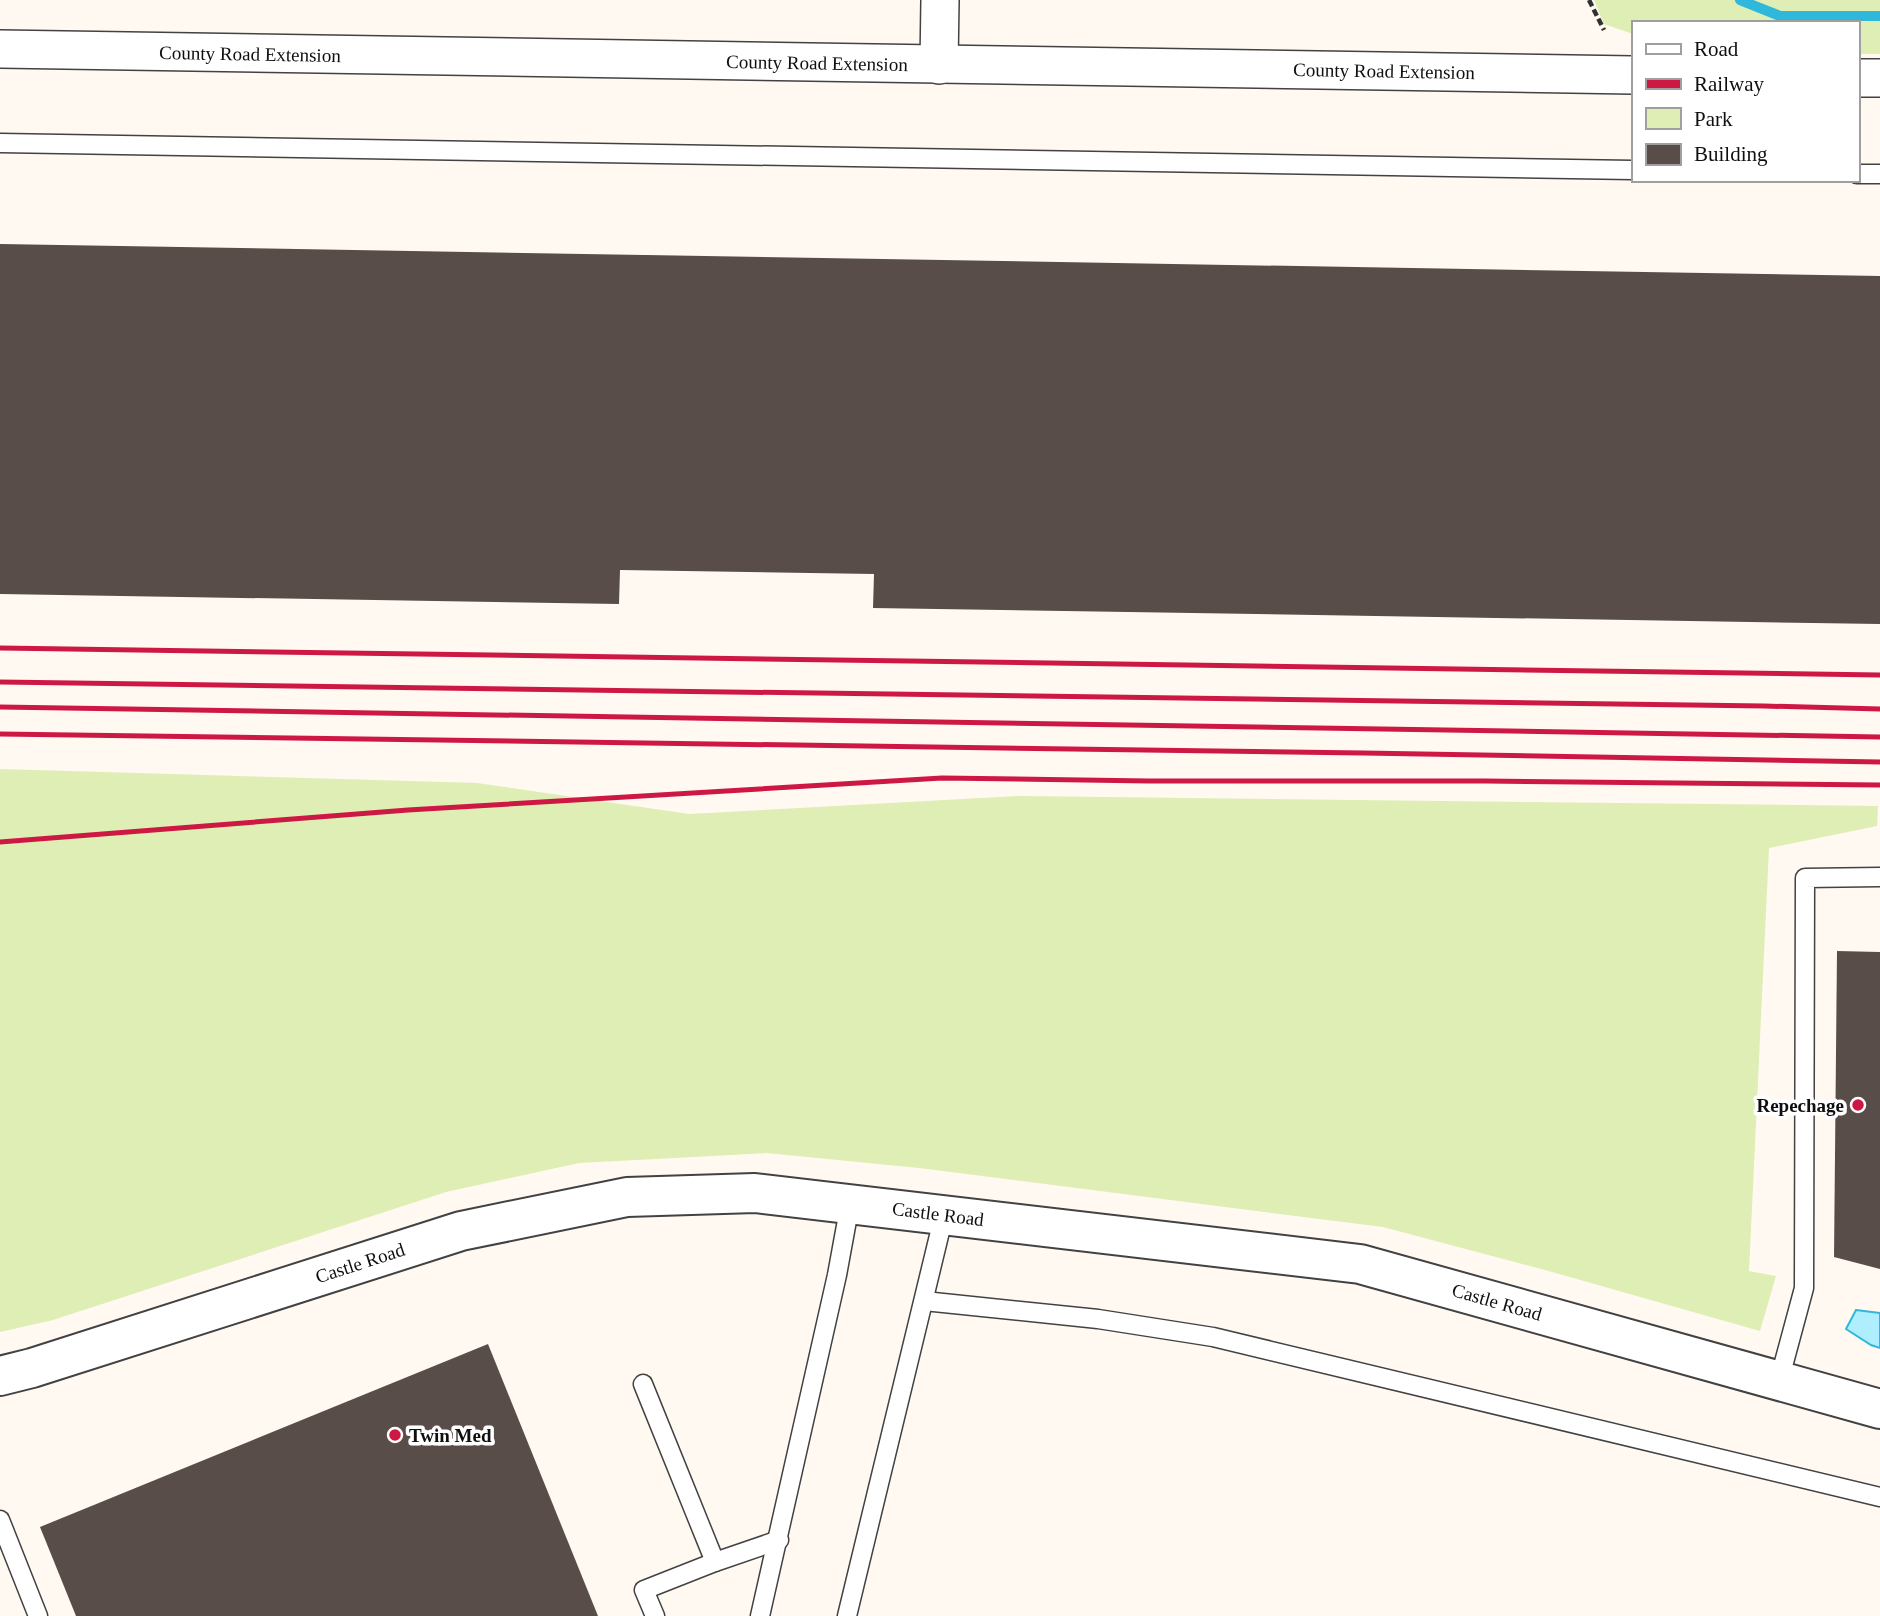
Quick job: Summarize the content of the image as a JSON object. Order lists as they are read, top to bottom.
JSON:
{
  "streets": {
    "street": ["County Road Extension", "Castle Road"]
  },
  "places": ["Repechage", "Twin Med"],
  "legend": [
    "Road",
    "Railway",
    "Park",
    "Building"
  ]
}
